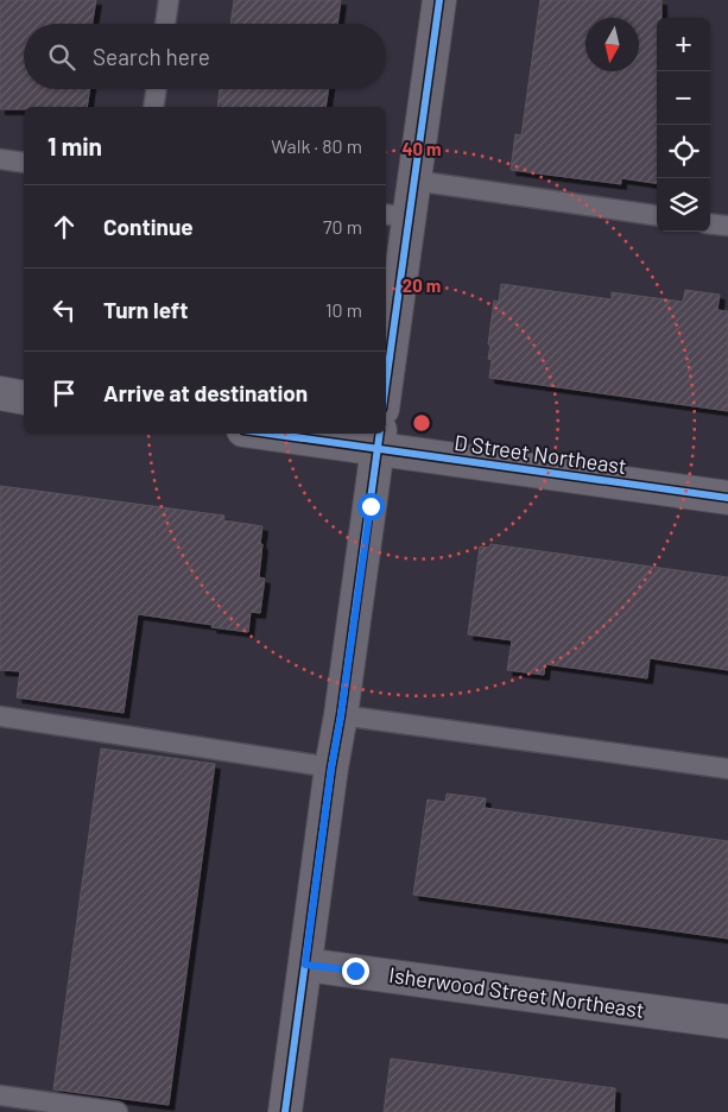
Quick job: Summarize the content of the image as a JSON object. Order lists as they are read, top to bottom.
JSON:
{
  "streets": {
    "main road": ["D Street Northeast", "Isherwood Street Northeast"]
  },
  "north": "bottom",
  "page": {
    "map_buttons": ["+", "−"],
    "search": "Search here",
    "heading": ["1 min", "Walk · 80 m"],
    "list": [
      ["Continue", "70 m"],
      ["Turn left", "10 m"],
      "Arrive at destination"
    ]
  },
  "rings": ["40 m", "20 m"]
}
